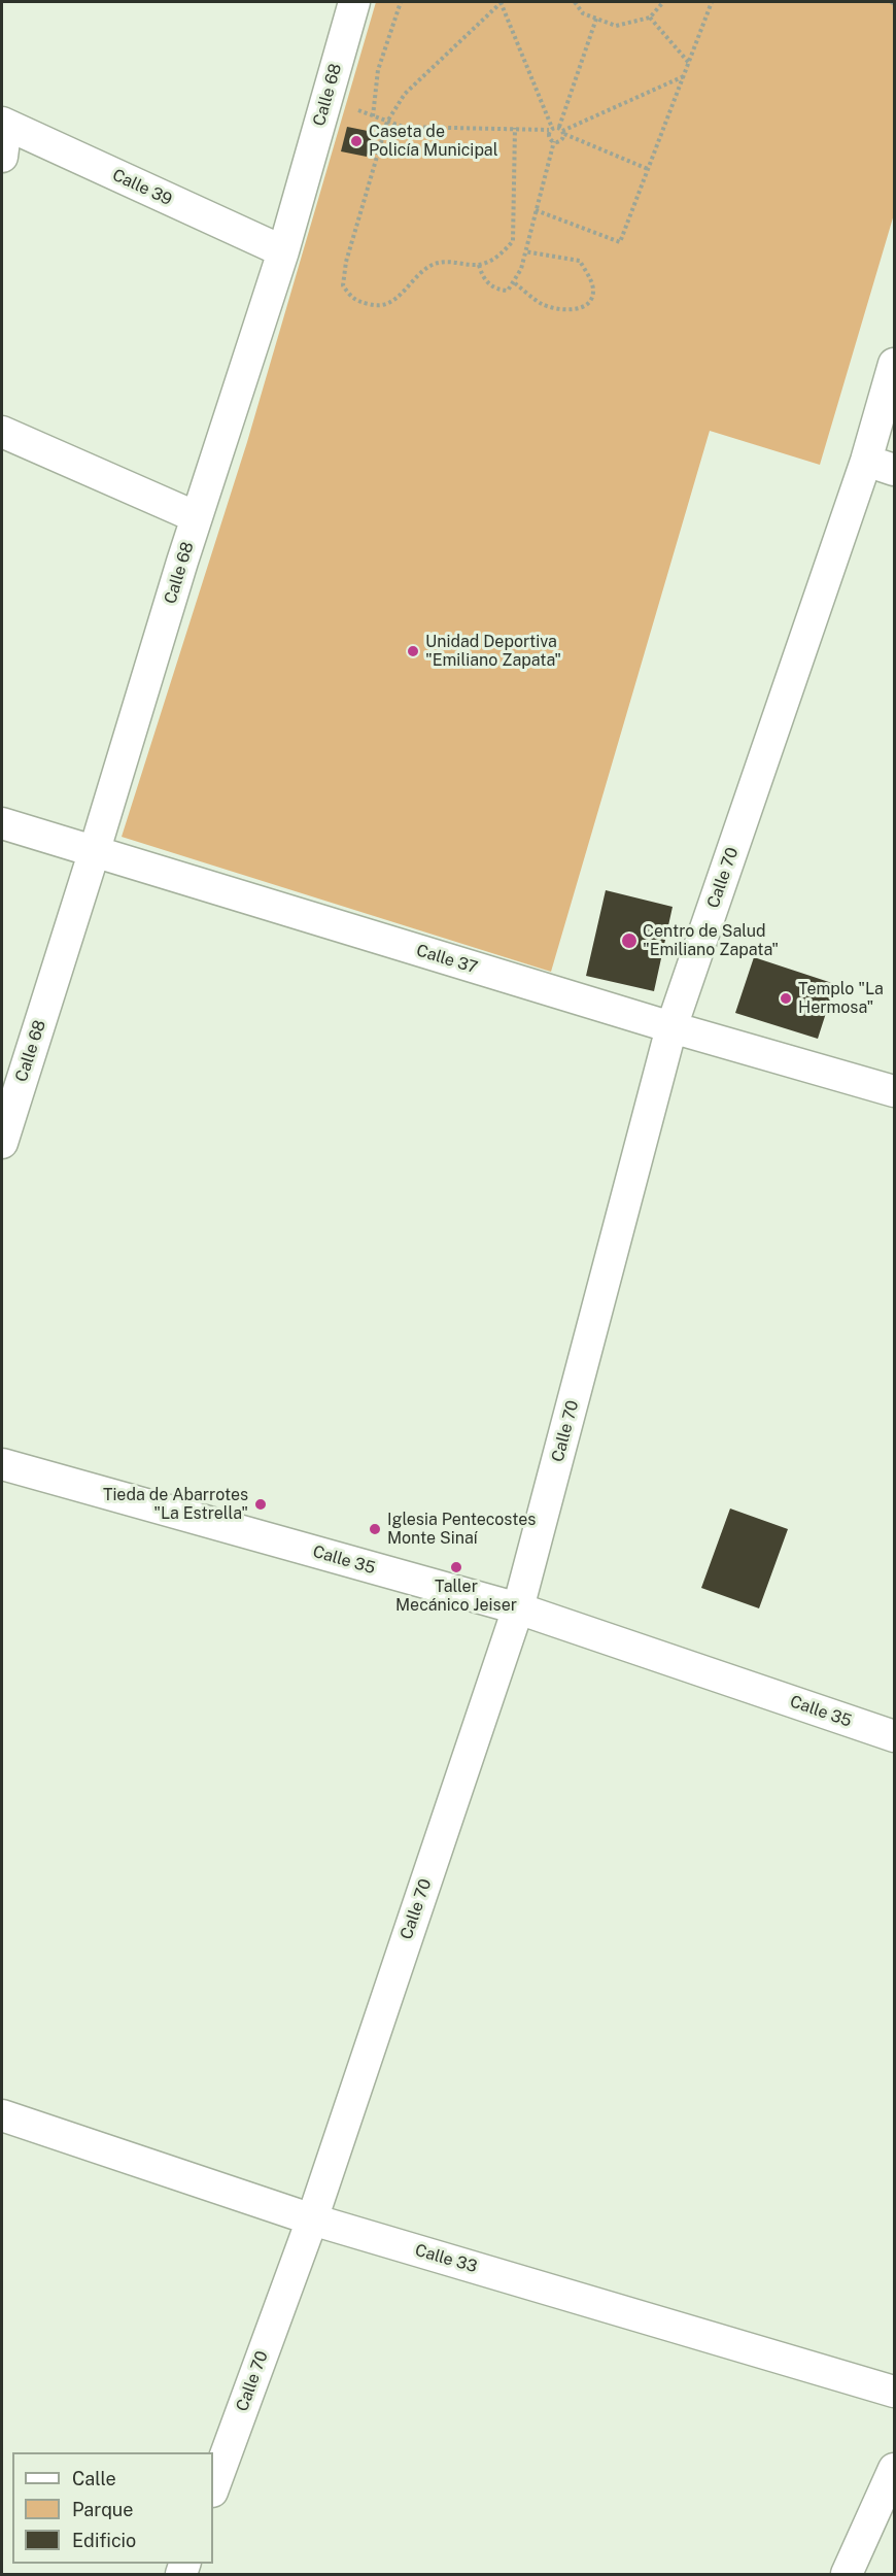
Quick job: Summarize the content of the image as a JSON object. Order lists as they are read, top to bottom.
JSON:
{
  "streets": {
    "street": [
      "Calle 68",
      "Calle 39",
      "Calle 70",
      "Calle 37",
      "Calle 35",
      "Calle 33"
    ]
  },
  "crossings": [
    ["Calle 68", "Calle 39"],
    ["Calle 68", "Calle 37"],
    ["Calle 70", "Calle 37"],
    ["Calle 70", "Calle 35"],
    ["Calle 70", "Calle 33"]
  ],
  "places": [
    "Caseta de Policía Municipal",
    "Unidad Deportiva \"Emiliano Zapata\"",
    "Centro de Salud \"Emiliano Zapata\"",
    "Templo \"La Hermosa\"",
    "Tieda de Abarrotes \"La Estrella\"",
    "Iglesia Pentecostes Monte Sinaí",
    "Taller Mecánico Jeiser"
  ],
  "legend": ["Calle", "Parque", "Edificio"]
}
